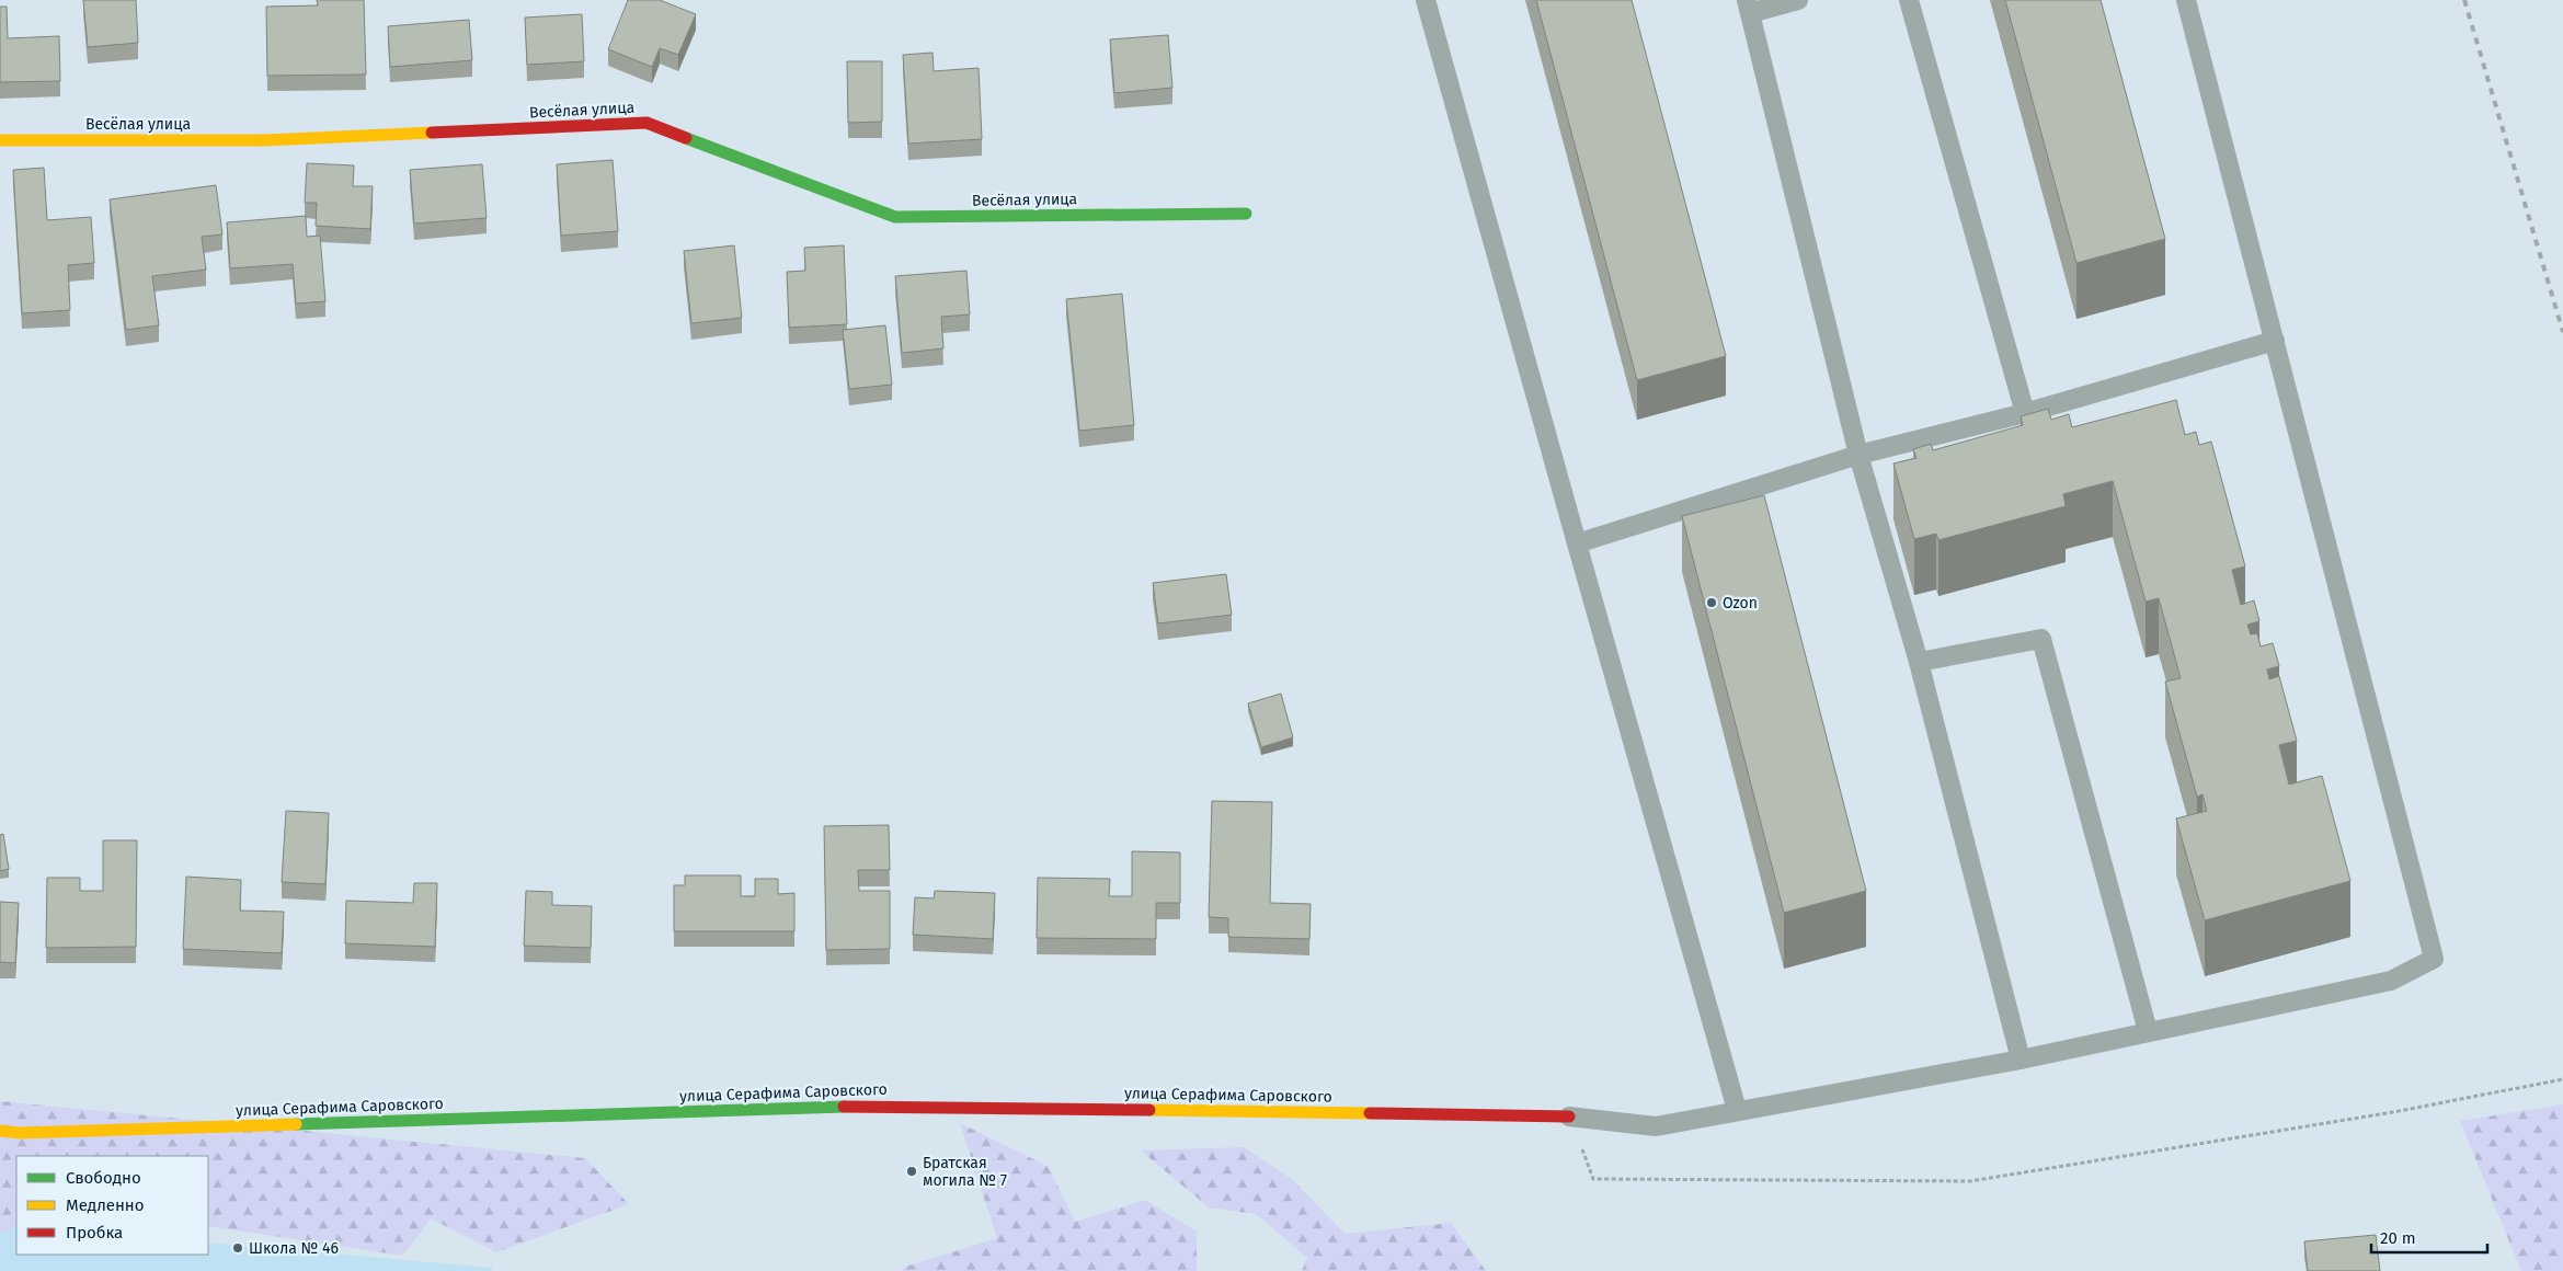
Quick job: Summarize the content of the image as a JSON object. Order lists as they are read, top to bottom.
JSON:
{
  "streets": {
    "street": ["Весёлая улица", "улица Серафима Саровского"]
  },
  "places": ["Ozon", "Братская могила № 7", "Школа № 46"],
  "legend": ["Свободно", "Медленно", "Пробка"],
  "scale_bar": "20 m"
}
